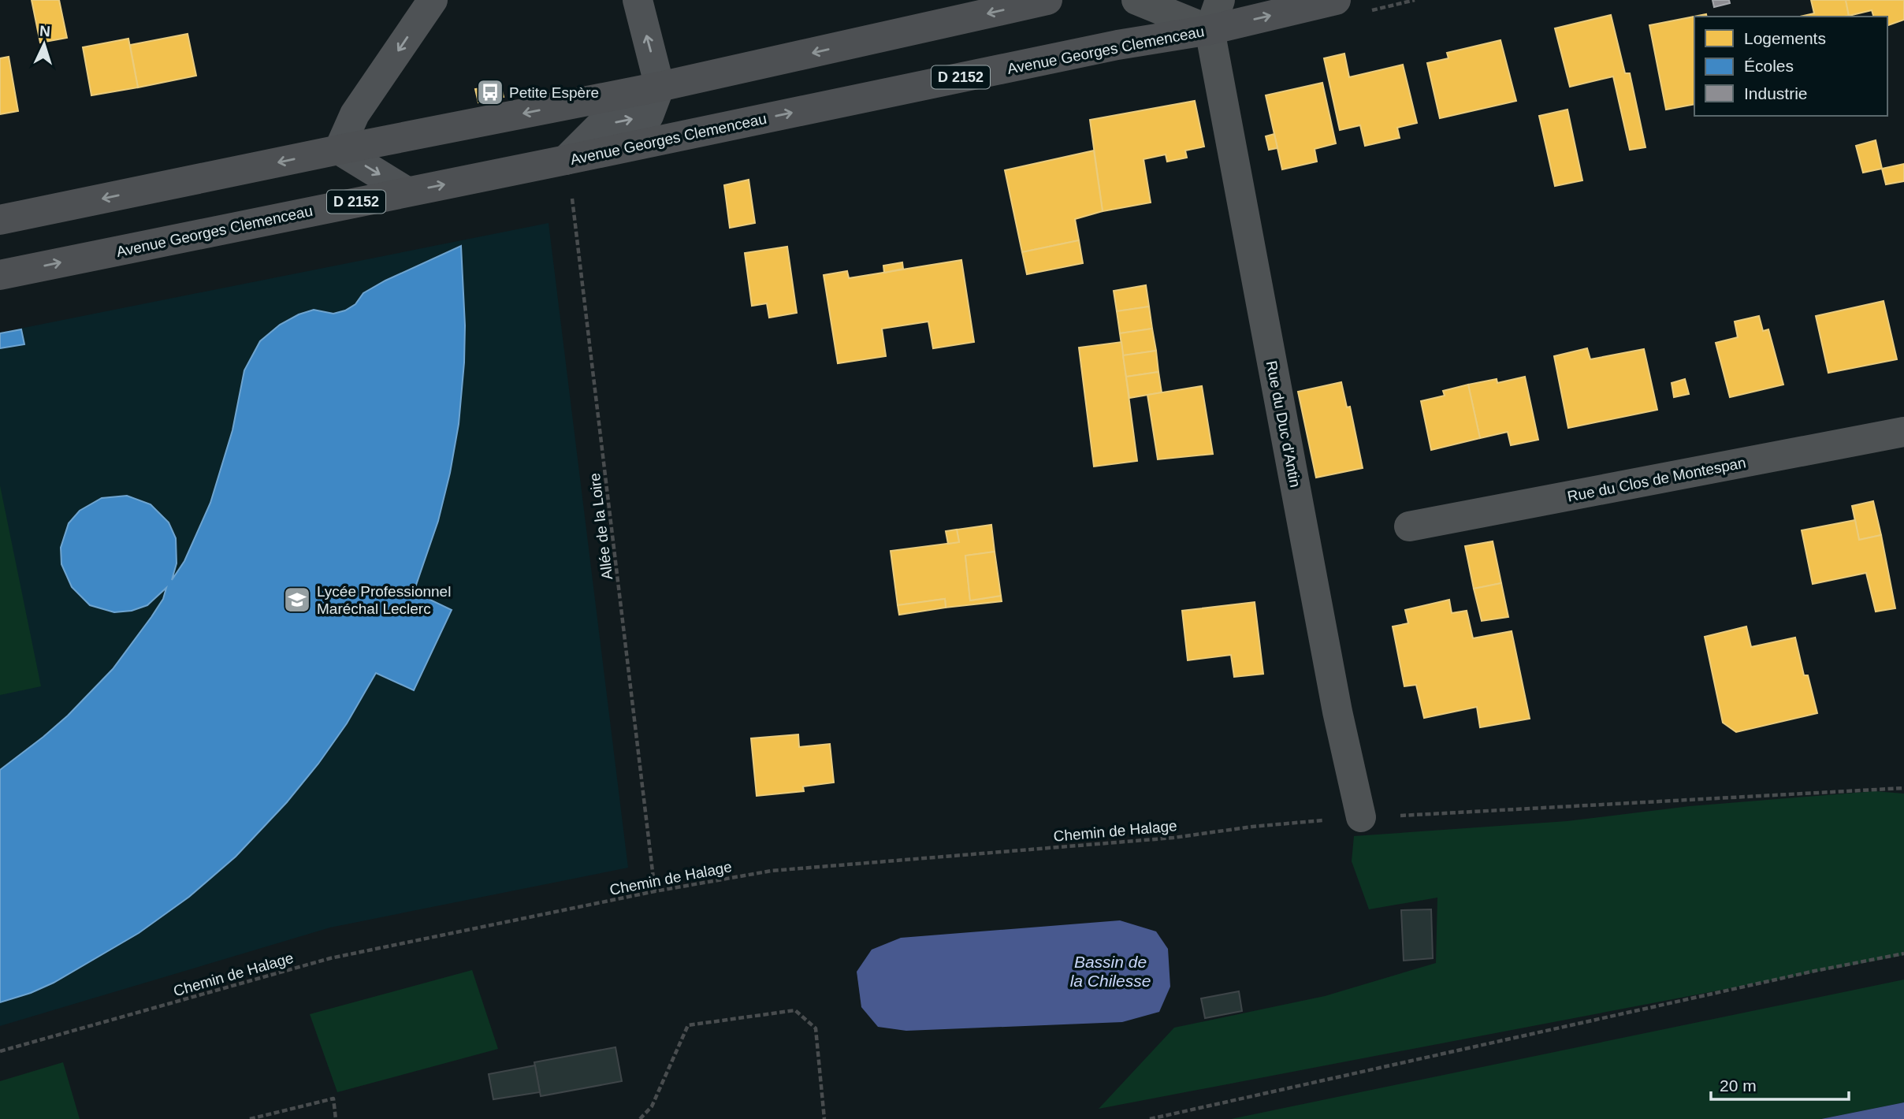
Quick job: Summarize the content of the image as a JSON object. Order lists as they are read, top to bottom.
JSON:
{
  "streets": {
    "main road": ["Avenue Georges Clemenceau", "D 2152"],
    "street": ["Rue du Duc d'Antin", "Rue du Clos de Montespan"],
    "path": ["Allée de la Loire", "Chemin de Halage"]
  },
  "crossings": [
    ["Avenue Georges Clemenceau", "Rue du Duc d'Antin"],
    ["Avenue Georges Clemenceau", "Allée de la Loire"],
    ["Rue du Duc d'Antin", "Chemin de Halage"],
    ["Allée de la Loire", "Chemin de Halage"]
  ],
  "water": ["Bassin de la Chilesse"],
  "places": {
    "bus stop": ["Petite Espère"],
    "school or university": ["Lycée Professionnel Maréchal Leclerc"]
  },
  "legend": ["Logements", "Écoles", "Industrie"],
  "scale_bar": "20 m",
  "north": "top"
}
